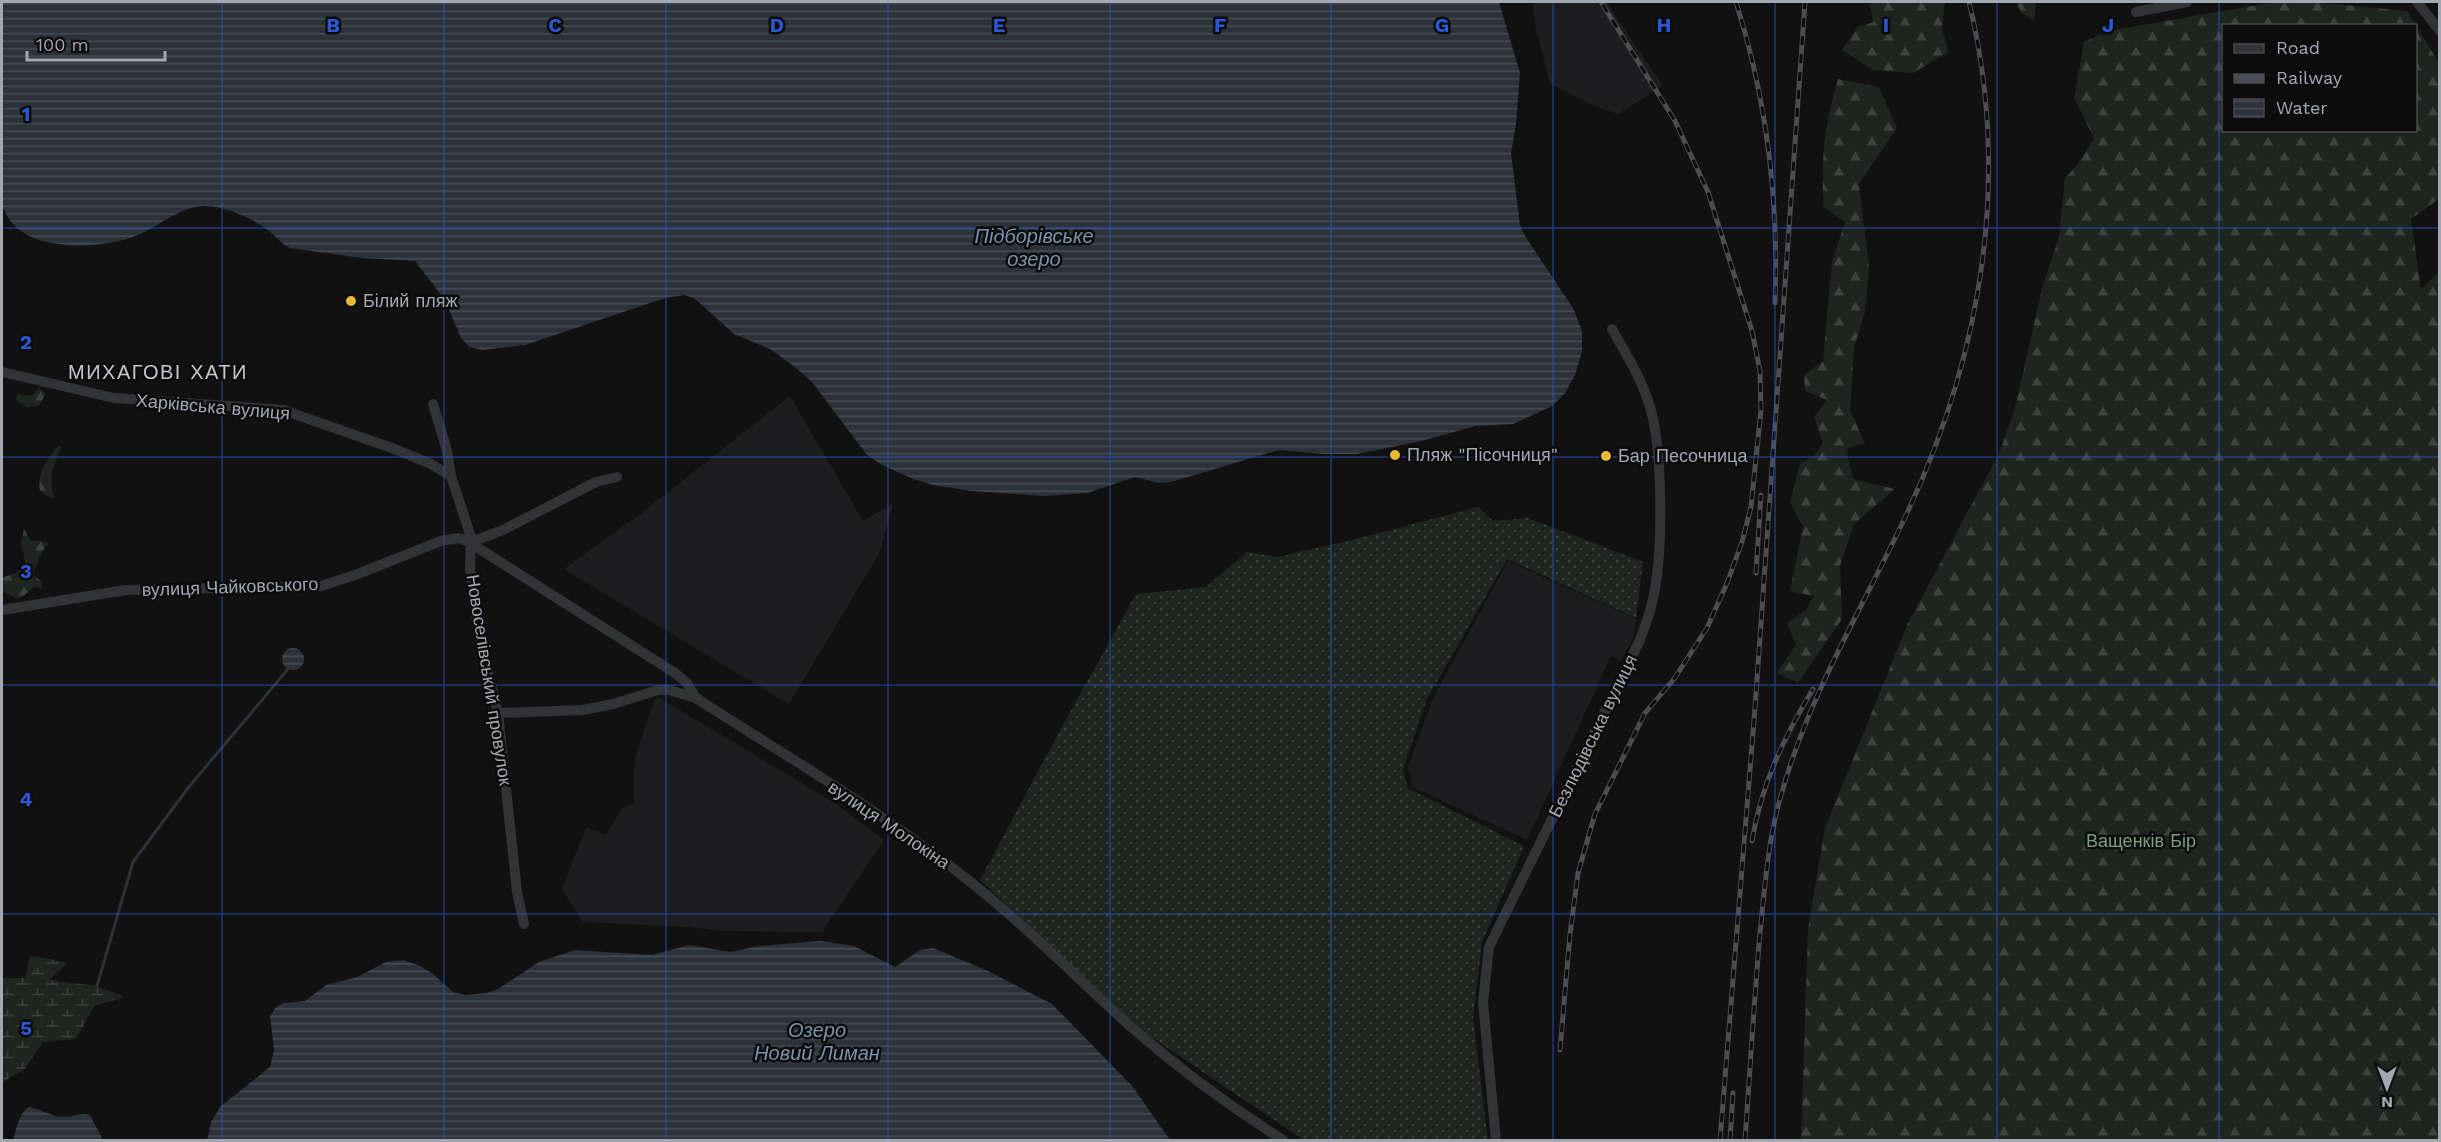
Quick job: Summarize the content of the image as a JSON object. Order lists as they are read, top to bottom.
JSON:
{
  "streets": {
    "street": [
      "Харківська вулиця",
      "вулиця Чайковського",
      "Новоселівський провулок",
      "Безлюдівська вулиця",
      "вулиця Молокіна"
    ]
  },
  "crossings": [
    ["Харківська вулиця", "Новоселівський провулок"],
    ["вулиця Чайковського", "Новоселівський провулок"],
    ["вулиця Чайковського", "вулиця Молокіна"],
    ["Новоселівський провулок", "вулиця Молокіна"]
  ],
  "districts": ["МИХАГОВІ ХАТИ"],
  "water": ["Підборівське озеро", "Озеро Новий Лиман"],
  "parks": ["Ващенків Бір"],
  "places": ["Білий пляж", "Пляж \"Пісочниця\"", "Бар Песочница"],
  "legend": ["Road", "Railway", "Water"],
  "scale_bar": "100 m",
  "north": "bottom",
  "grid": {
    "columns": [
      "B",
      "C",
      "D",
      "E",
      "F",
      "G",
      "H",
      "I",
      "J"
    ],
    "rows": [
      "1",
      "2",
      "3",
      "4",
      "5"
    ]
  }
}
